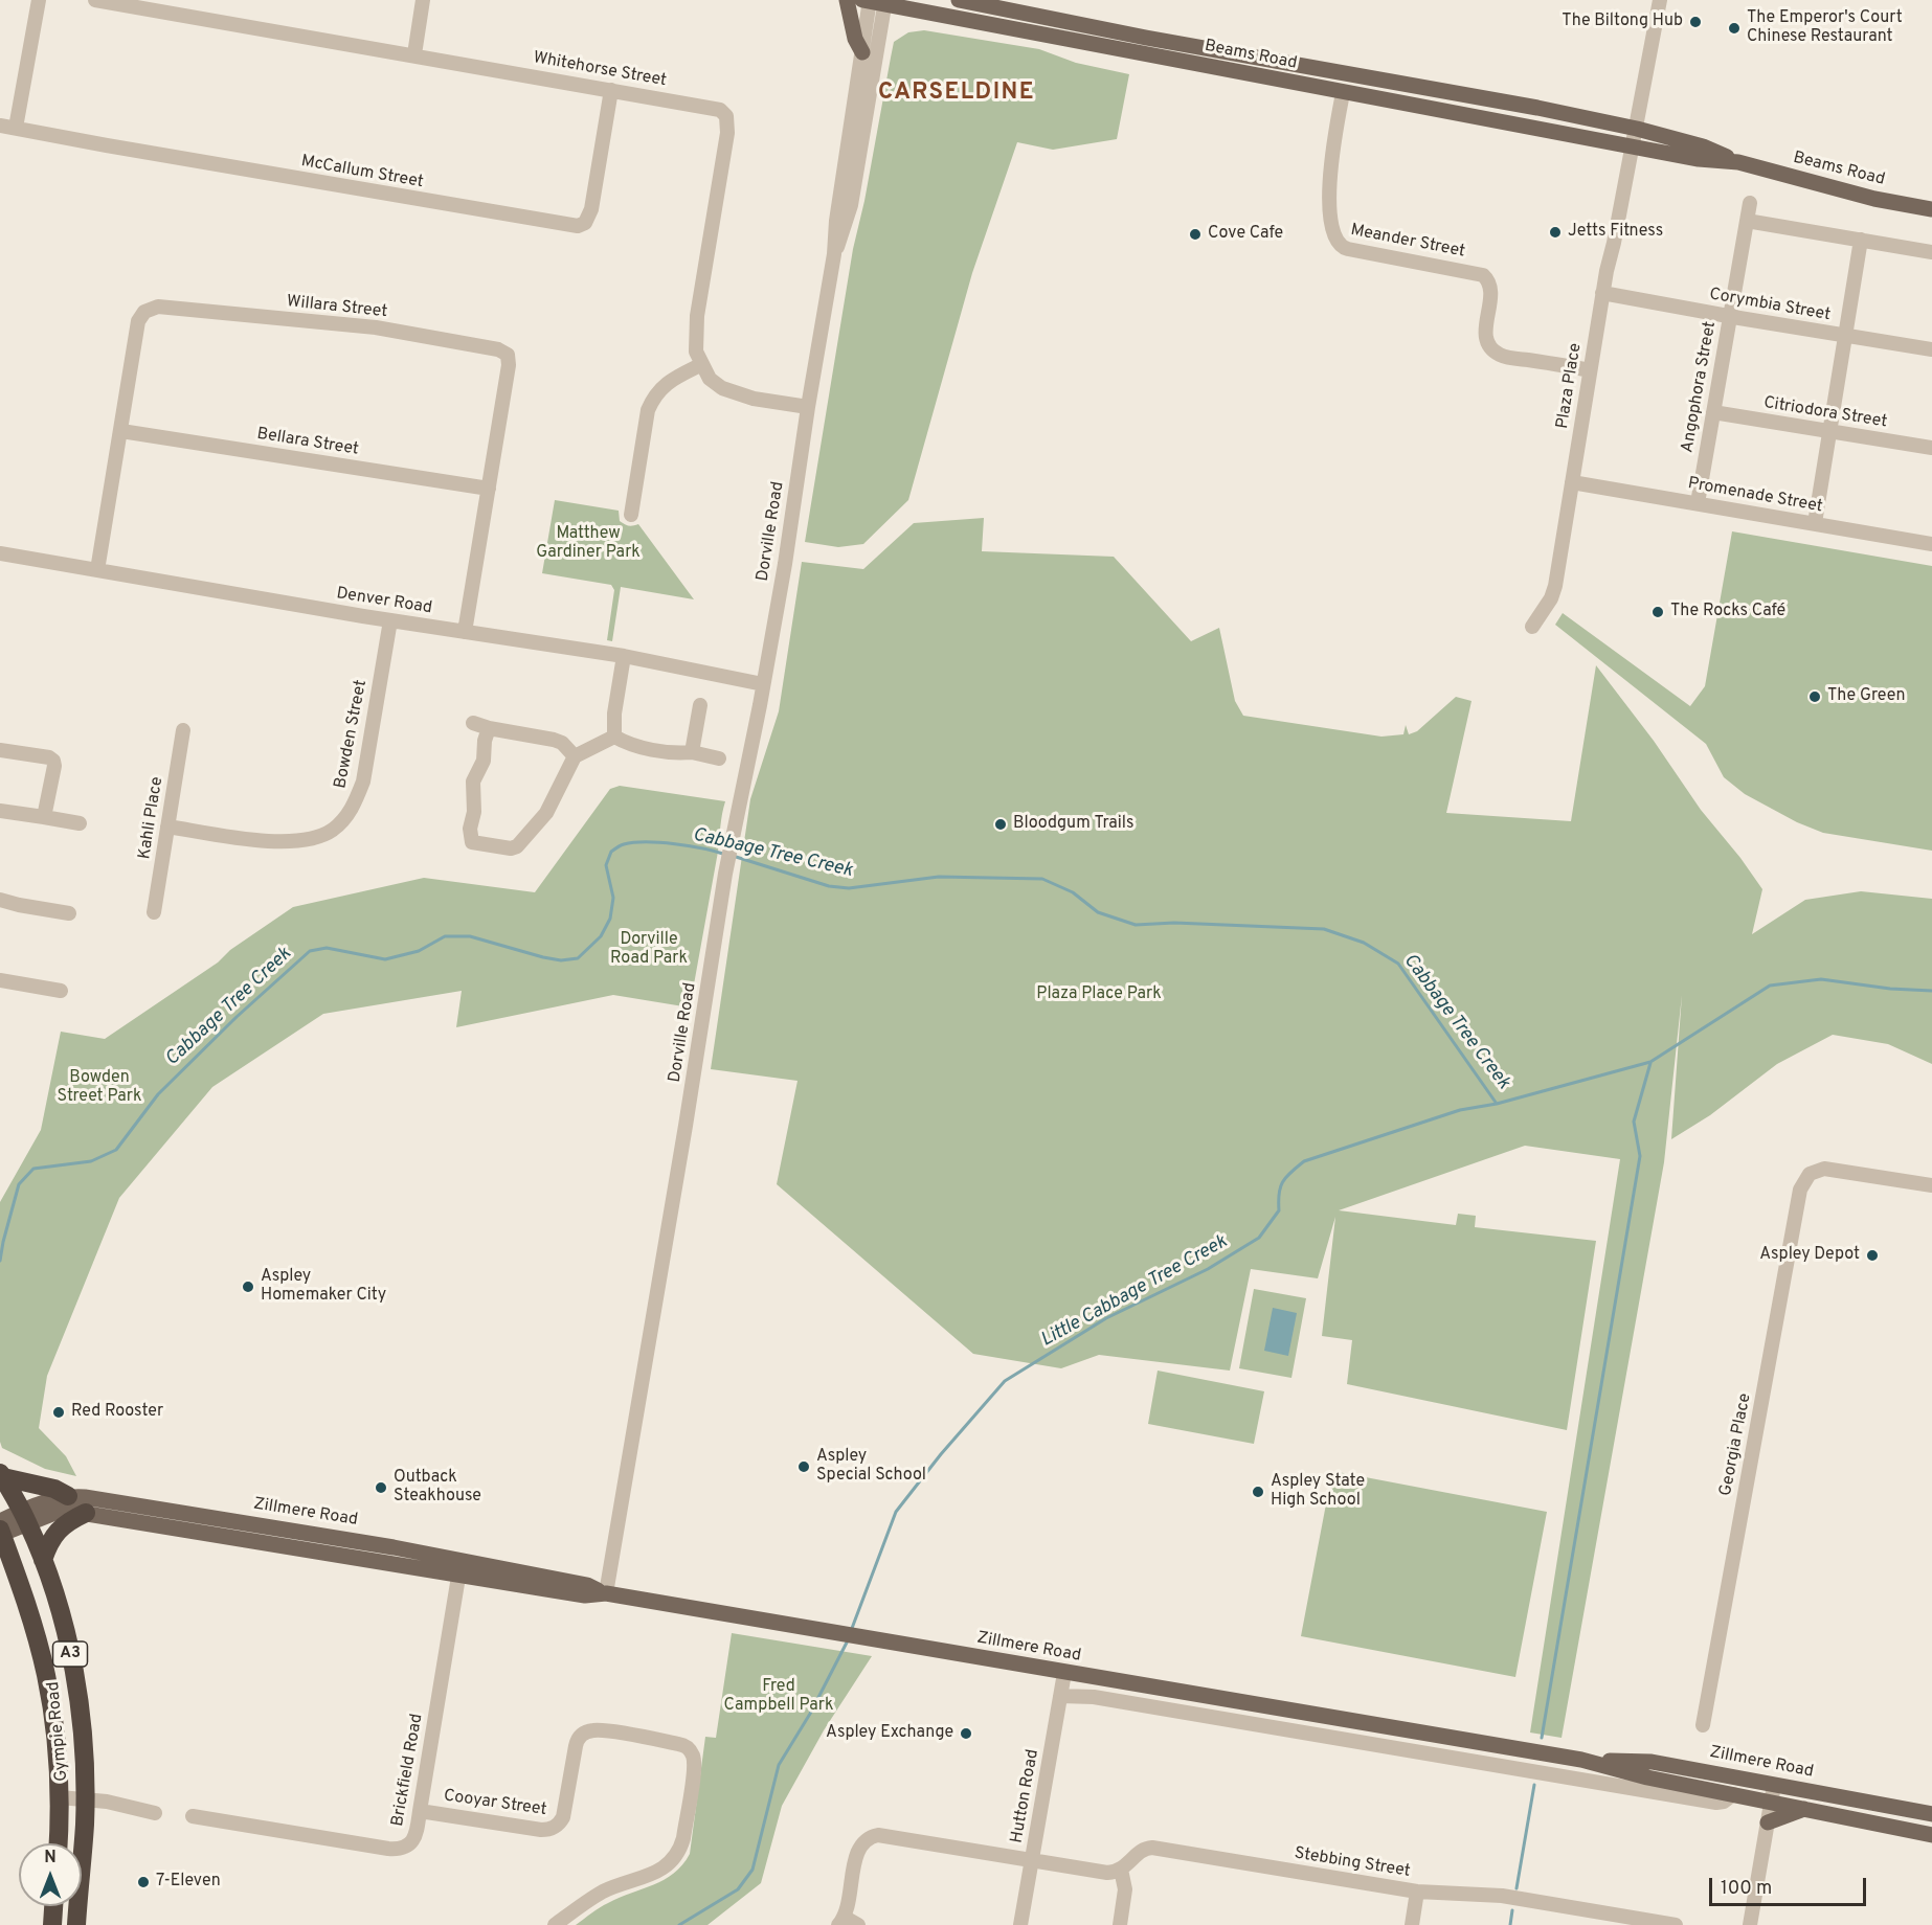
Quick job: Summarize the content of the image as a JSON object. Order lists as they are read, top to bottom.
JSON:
{
  "streets": {
    "highway": ["A3", "Gympie Road"],
    "main road": ["Beams Road", "Zillmere Road"],
    "street": [
      "Whitehorse Street",
      "McCallum Street",
      "Meander Street",
      "Corymbia Street",
      "Willara Street",
      "Plaza Place",
      "Angophora Street",
      "Citriodora Street",
      "Bellara Street",
      "Promenade Street",
      "Dorville Road",
      "Denver Road",
      "Bowden Street",
      "Kahli Place",
      "Georgia Place",
      "Brickfield Road",
      "Hutton Road",
      "Cooyar Street",
      "Stebbing Street"
    ]
  },
  "crossings": [
    ["Beams Road", "Meander Street"],
    ["Beams Road", "Plaza Place"],
    ["Beams Road", "Dorville Road"],
    ["Whitehorse Street", "McCallum Street"],
    ["Whitehorse Street", "Dorville Road"],
    ["Meander Street", "Plaza Place"],
    ["Corymbia Street", "Plaza Place"],
    ["Corymbia Street", "Angophora Street"],
    ["Willara Street", "Bellara Street"],
    ["Willara Street", "Denver Road"],
    ["Plaza Place", "Promenade Street"],
    ["Angophora Street", "Citriodora Street"],
    ["Angophora Street", "Promenade Street"],
    ["Dorville Road", "Denver Road"],
    ["Dorville Road", "Zillmere Road"],
    ["Denver Road", "Bowden Street"],
    ["Bowden Street", "Kahli Place"],
    ["Zillmere Road", "Gympie Road"],
    ["Zillmere Road", "Brickfield Road"],
    ["Zillmere Road", "Hutton Road"],
    ["Brickfield Road", "Cooyar Street"]
  ],
  "districts": ["CARSELDINE"],
  "water": ["Cabbage Tree Creek", "Little Cabbage Tree Creek"],
  "parks": [
    "Matthew Gardiner Park",
    "Dorville Road Park",
    "Plaza Place Park",
    "Bowden Street Park",
    "Fred Campbell Park"
  ],
  "places": [
    "The Biltong Hub",
    "The Emperor's Court Chinese Restaurant",
    "Jetts Fitness",
    "Cove Cafe",
    "The Rocks Café",
    "The Green",
    "Bloodgum Trails",
    "Aspley Depot",
    "Aspley Homemaker City",
    "Red Rooster",
    "Aspley Special School",
    "Outback Steakhouse",
    "Aspley State High School",
    "Aspley Exchange",
    "7-Eleven"
  ],
  "scale_bar": "100 m",
  "north": "top"
}
